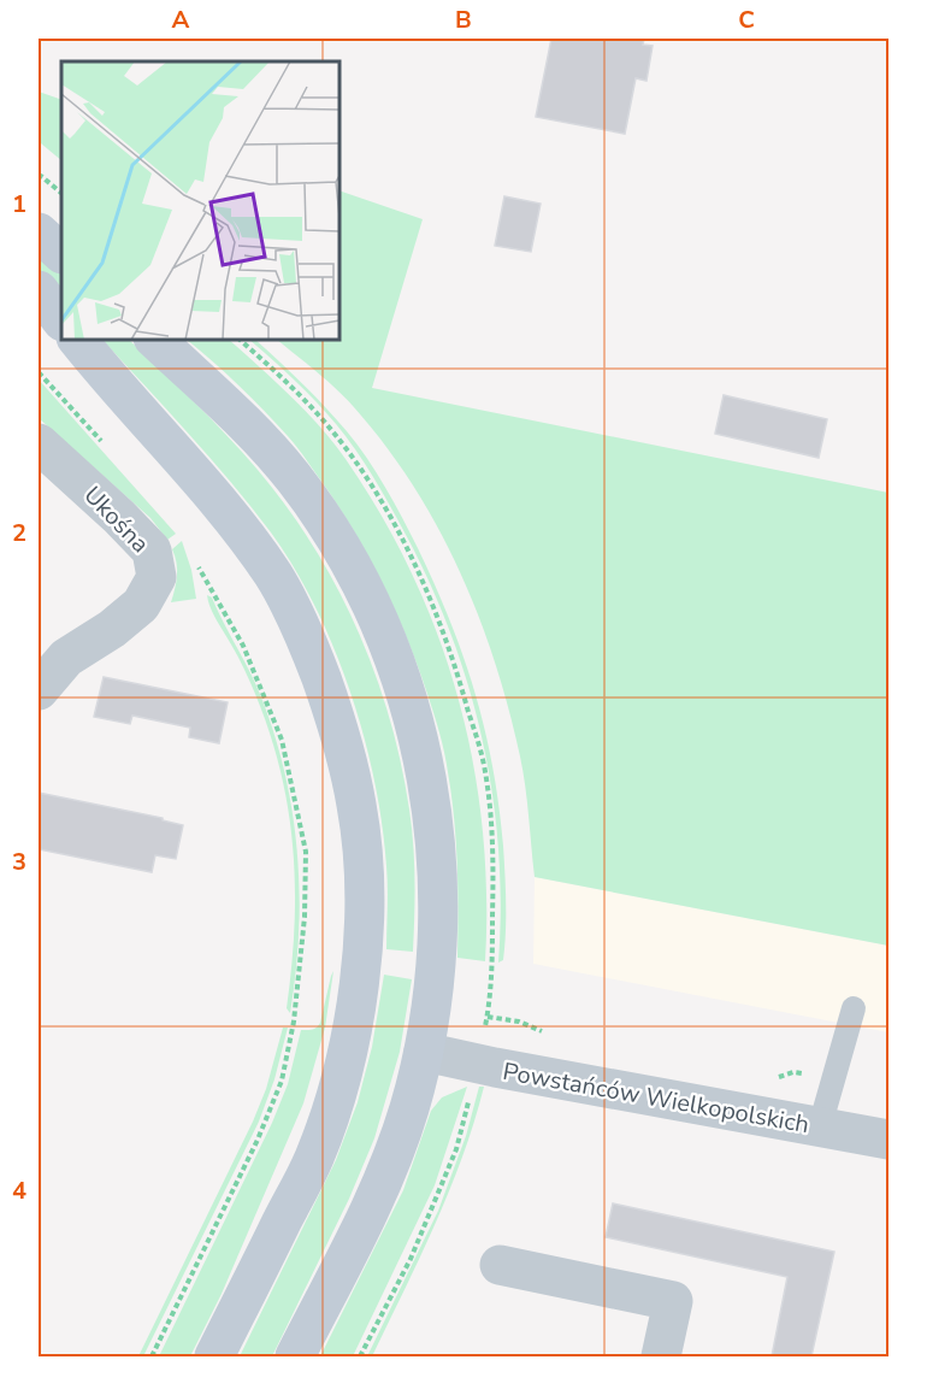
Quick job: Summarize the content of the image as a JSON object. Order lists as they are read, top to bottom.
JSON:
{
  "streets": {
    "street": ["Ukośna", "Powstańców Wielkopolskich"]
  },
  "grid": {
    "columns": ["A", "B", "C"],
    "rows": [
      "1",
      "2",
      "3",
      "4"
    ]
  }
}
